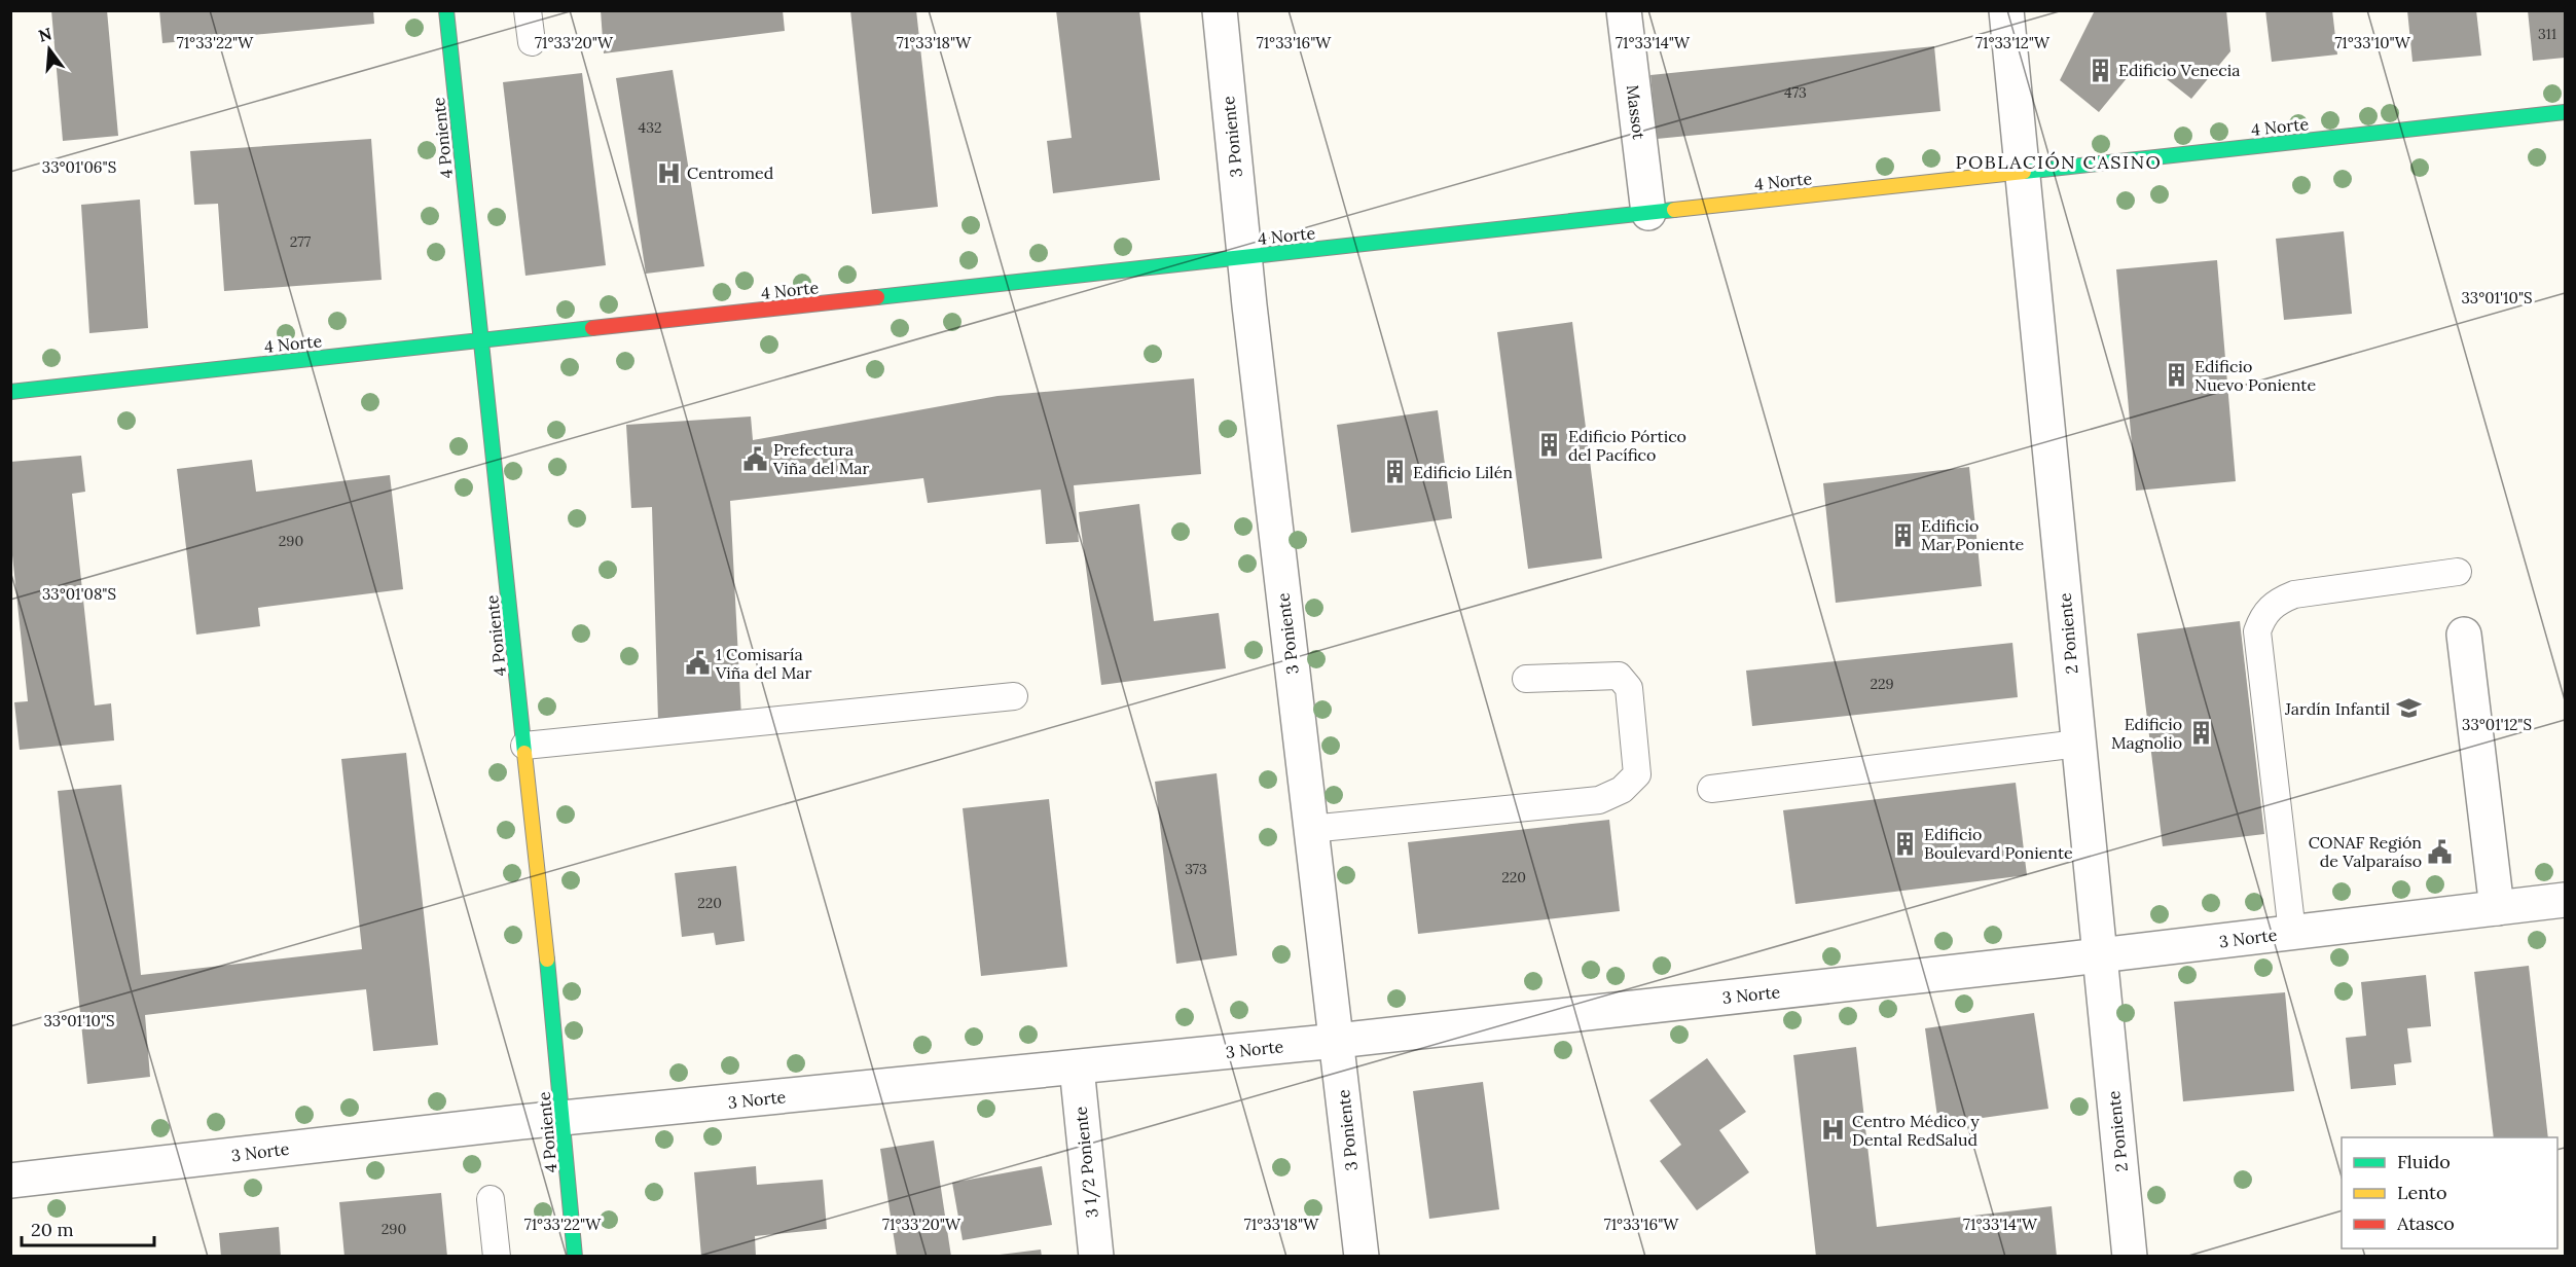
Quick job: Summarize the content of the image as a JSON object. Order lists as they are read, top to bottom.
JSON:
{
  "streets": {
    "street": [
      "Massot",
      "4 Norte",
      "3 Poniente",
      "4 Poniente",
      "2 Poniente",
      "3 Norte",
      "3 1/2 Poniente"
    ]
  },
  "crossings": [
    ["Massot", "4 Norte"],
    ["4 Norte", "3 Poniente"],
    ["4 Norte", "4 Poniente"],
    ["4 Norte", "2 Poniente"],
    ["3 Poniente", "3 Norte"],
    ["4 Poniente", "3 Norte"],
    ["2 Poniente", "3 Norte"],
    ["3 Norte", "3 1/2 Poniente"]
  ],
  "districts": ["POBLACIÓN CASINO"],
  "places": {
    "building": [
      "Edificio Venecia",
      "Edificio Nuevo Poniente",
      "Edificio Pórtico del Pacífico",
      "Edificio Lilén",
      "Edificio Mar Poniente",
      "Edificio Magnolio",
      "Edificio Boulevard Poniente"
    ],
    "hospital": ["Centromed", "Centro Médico y Dental RedSalud"],
    "public building": ["Prefectura Viña del Mar", "1 Comisaría Viña del Mar", "CONAF Región de Valparaíso"],
    "school or university": ["Jardín Infantil"]
  },
  "house_numbers": [
    "311",
    "473",
    "432",
    "277",
    "290",
    "229",
    "373",
    "220",
    "220",
    "290"
  ],
  "legend": ["Fluido", "Lento", "Atasco"],
  "scale_bar": "20 m",
  "north": "top",
  "coordinates": [
    "71°33'22\"W",
    "71°33'20\"W",
    "71°33'18\"W",
    "71°33'16\"W",
    "71°33'14\"W",
    "71°33'12\"W",
    "71°33'10\"W",
    "33°01'06\"S",
    "33°01'10\"S",
    "33°01'08\"S",
    "33°01'12\"S"
  ]
}
